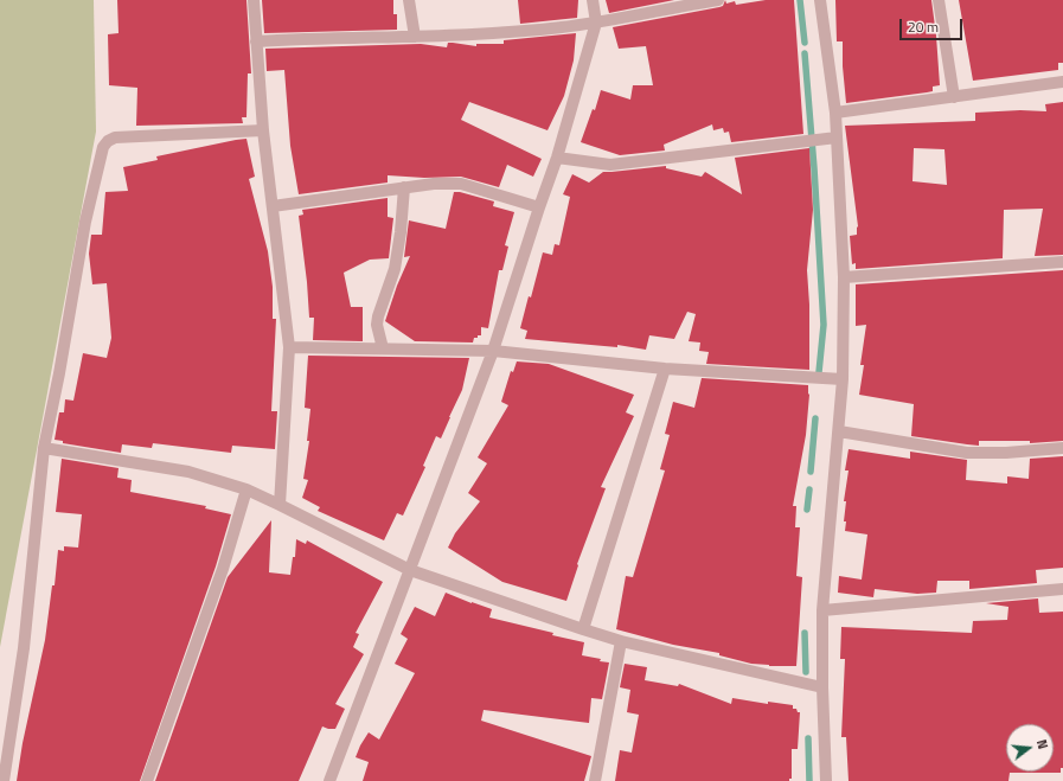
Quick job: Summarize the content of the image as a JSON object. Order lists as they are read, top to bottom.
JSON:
{
  "scale_bar": "20 m",
  "north": "right"
}
